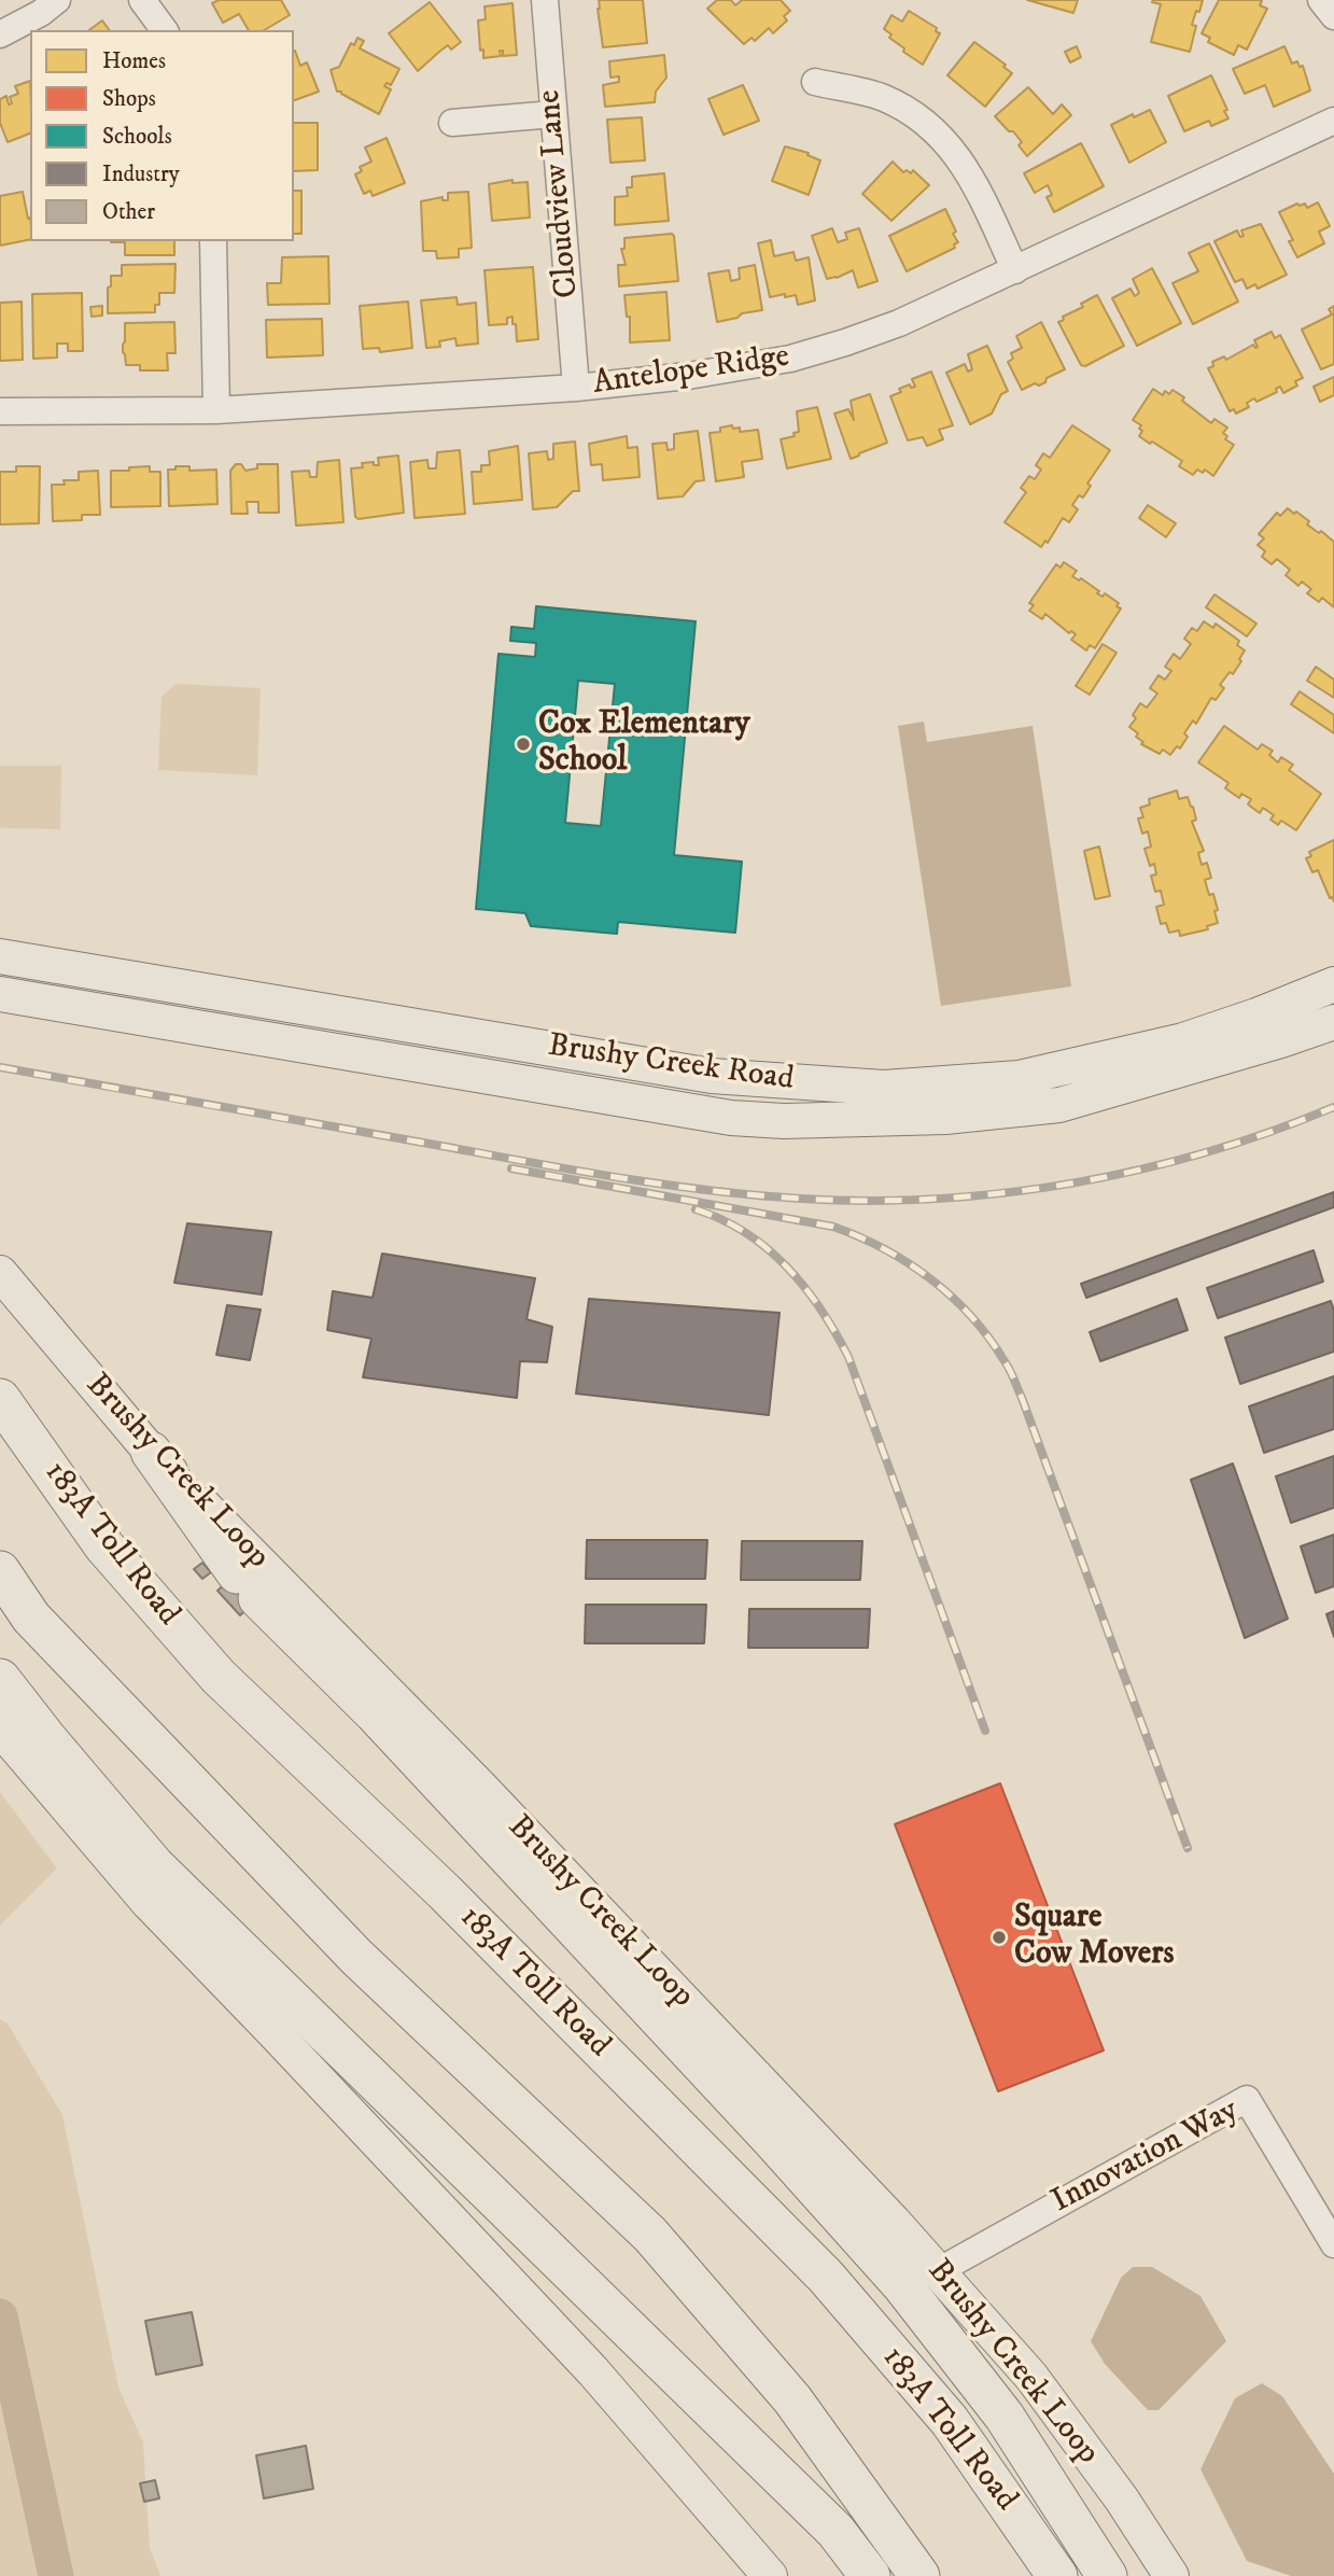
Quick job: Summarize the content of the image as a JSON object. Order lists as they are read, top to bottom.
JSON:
{
  "streets": {
    "highway": ["183A Toll Road"],
    "main road": ["Brushy Creek Road", "Brushy Creek Loop"],
    "street": ["Cloudview Lane", "Antelope Ridge", "Innovation Way"]
  },
  "crossings": [
    ["Cloudview Lane", "Antelope Ridge"],
    ["Brushy Creek Loop", "Innovation Way"]
  ],
  "places": ["Cox Elementary School", "Square Cow Movers"],
  "legend": [
    "Homes",
    "Shops",
    "Schools",
    "Industry",
    "Other"
  ]
}
